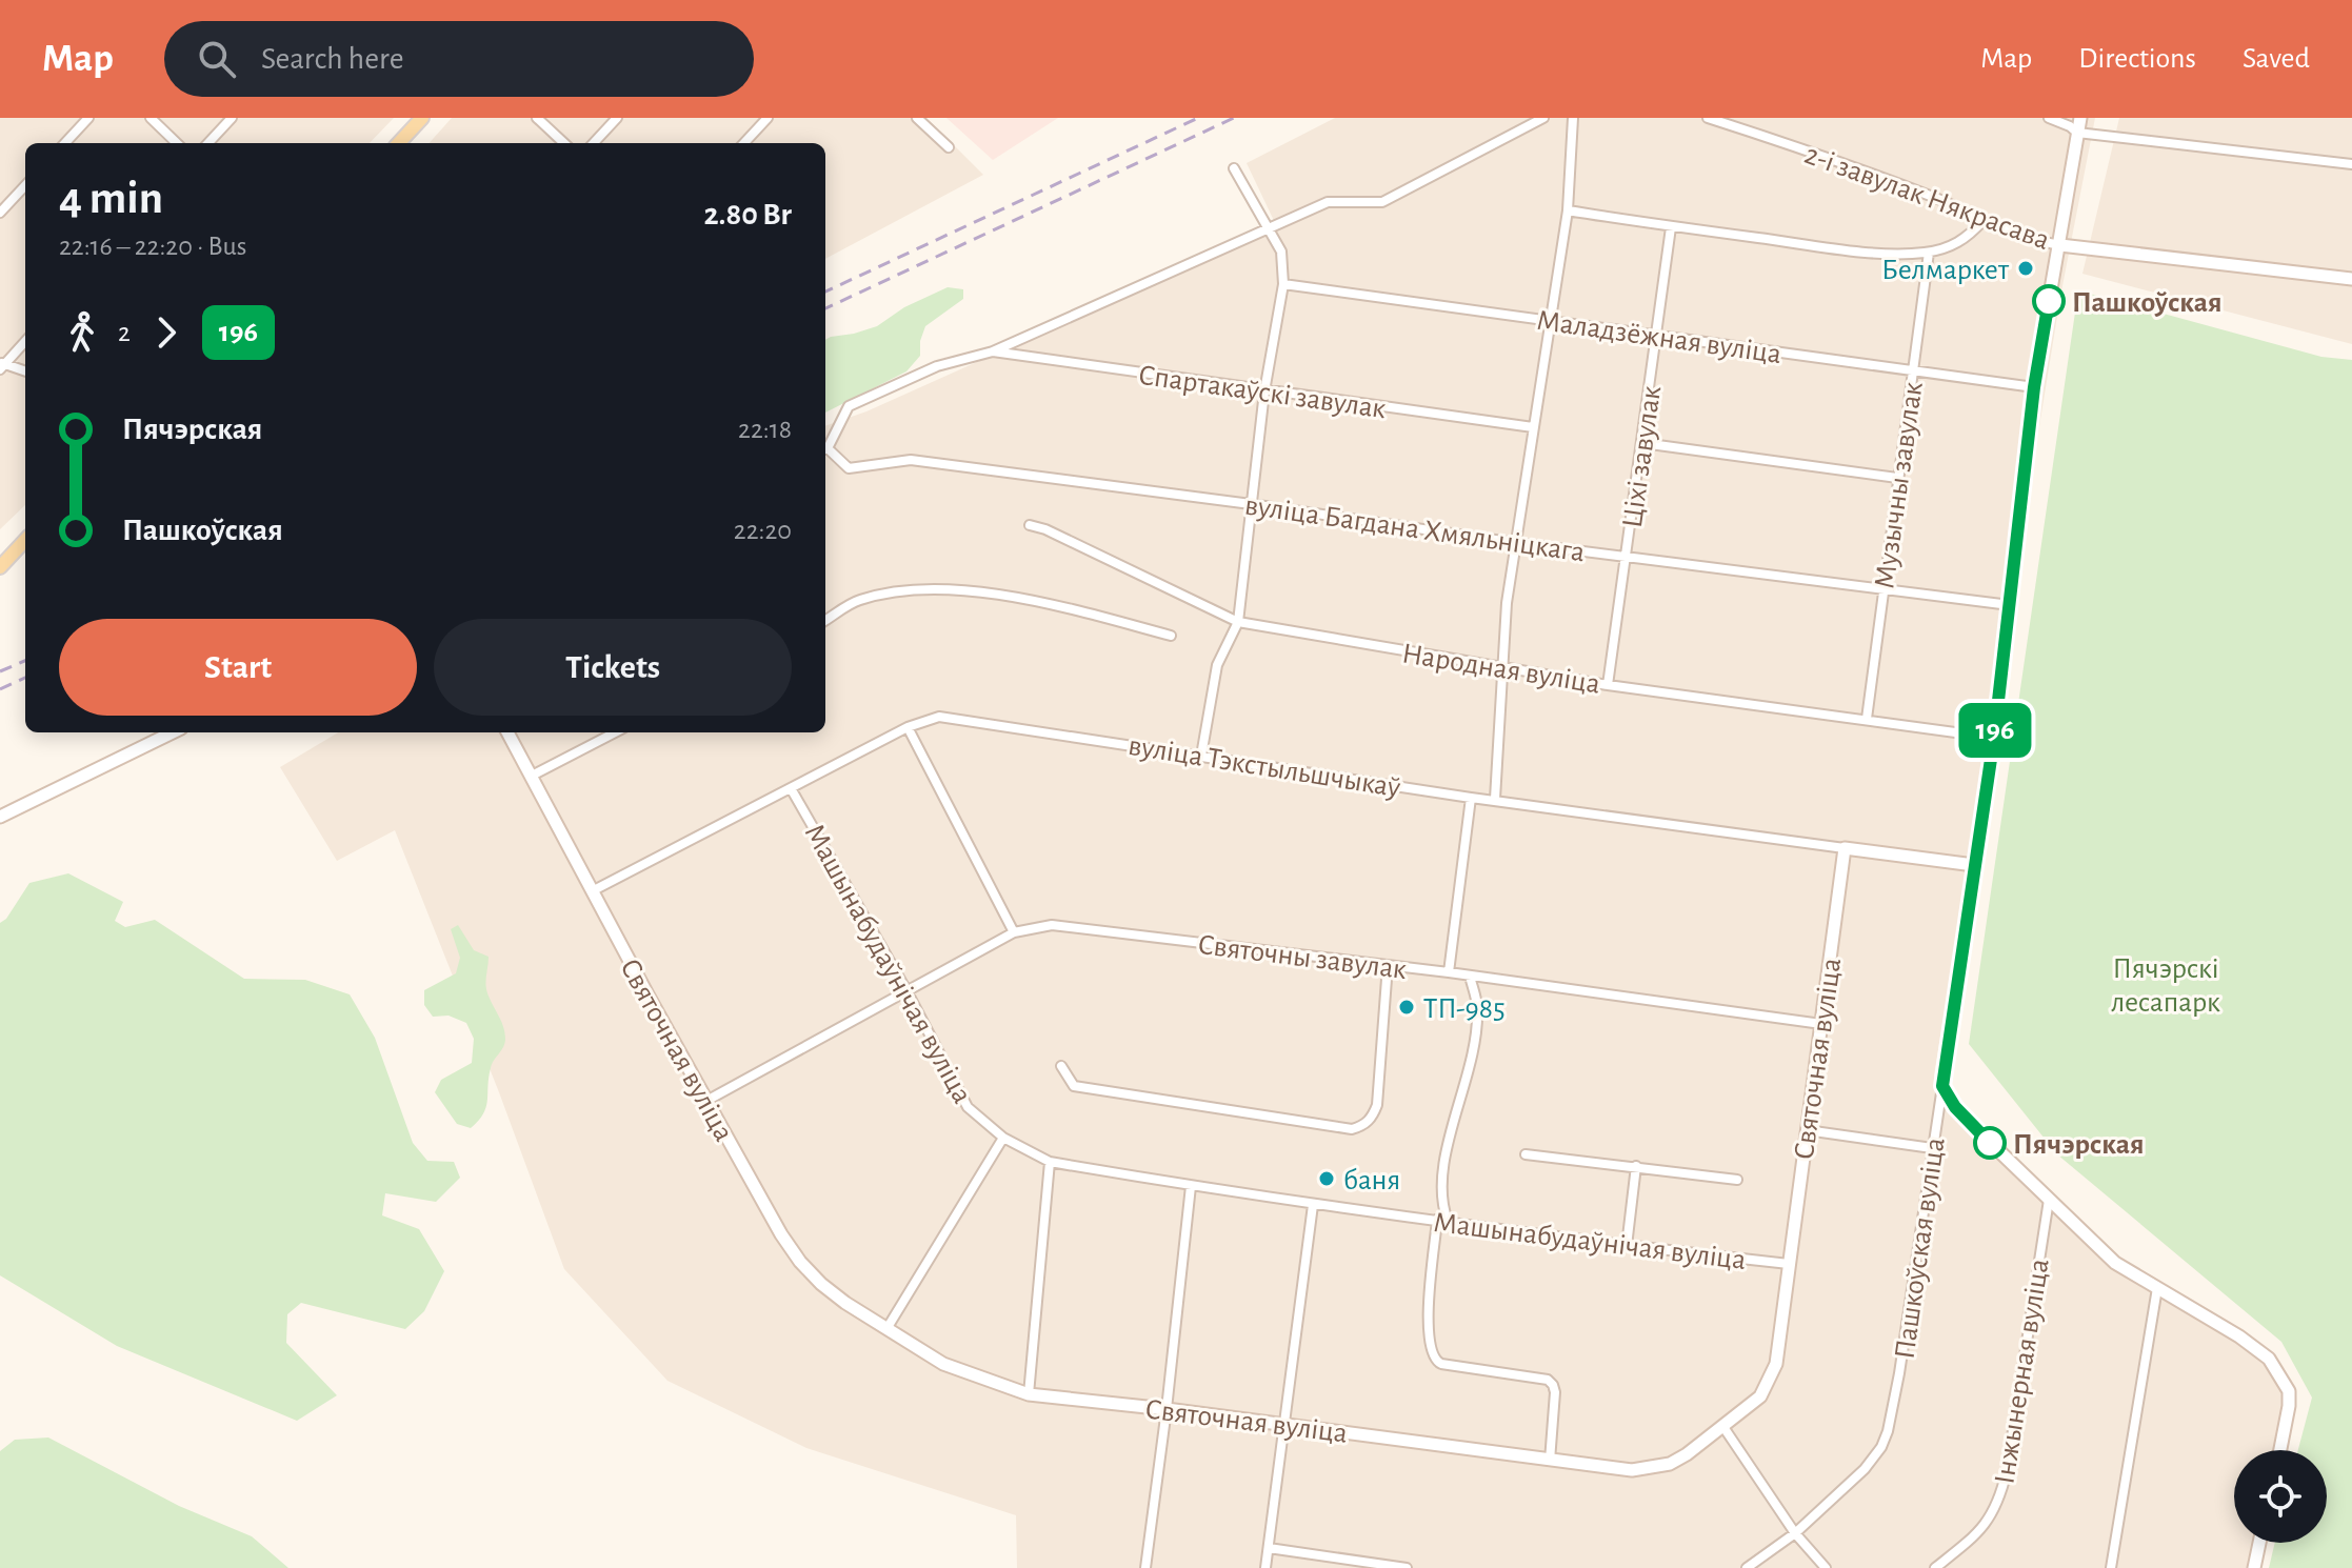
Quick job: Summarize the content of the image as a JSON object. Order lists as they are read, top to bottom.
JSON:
{
  "streets": {
    "street": [
      "2-і завулак Някрасава",
      "Маладзёжная вуліца",
      "Спартакаўскі завулак",
      "Ціхі завулак",
      "Музычны завулак",
      "вуліца Багдана Хмяльніцкага",
      "Народная вуліца",
      "вуліца Тэкстыльшчыкаў",
      "Святочны завулак",
      "Машынабудаўнічая вуліца",
      "Святочная вуліца",
      "Пашкоўская вуліца",
      "Інжынерная вуліца"
    ]
  },
  "crossings": [
    ["2-і завулак Някрасава", "Пашкоўская вуліца"],
    ["Маладзёжная вуліца", "Ціхі завулак"],
    ["Маладзёжная вуліца", "Музычны завулак"],
    ["Маладзёжная вуліца", "Пашкоўская вуліца"],
    ["Ціхі завулак", "вуліца Багдана Хмяльніцкага"],
    ["Ціхі завулак", "Народная вуліца"],
    ["Музычны завулак", "вуліца Багдана Хмяльніцкага"],
    ["Музычны завулак", "Народная вуліца"],
    ["вуліца Багдана Хмяльніцкага", "Пашкоўская вуліца"],
    ["Народная вуліца", "Пашкоўская вуліца"],
    ["вуліца Тэкстыльшчыкаў", "Машынабудаўнічая вуліца"],
    ["вуліца Тэкстыльшчыкаў", "Святочная вуліца"],
    ["вуліца Тэкстыльшчыкаў", "Пашкоўская вуліца"],
    ["Святочны завулак", "Машынабудаўнічая вуліца"],
    ["Святочны завулак", "Святочная вуліца"],
    ["Машынабудаўнічая вуліца", "Святочная вуліца"]
  ],
  "parks": ["Пячэрскі лесапарк"],
  "places": [
    "Белмаркет",
    "Пашкоўская",
    "ТП-985",
    "Пячэрская",
    "баня"
  ],
  "lines": ["bus line 196"],
  "page": {
    "header": "Map",
    "search": "Search here",
    "nav": ["Map", "Directions", "Saved"],
    "on_map": "196",
    "heading": ["4 min", "22:16 – 22:20 · Bus", "2.80 Br"],
    "legs": ["2", "196"],
    "list": [
      {
        "name": "Пячэрская",
        "value": "22:18"
      },
      {
        "name": "Пашкоўская",
        "value": "22:20"
      }
    ],
    "buttons": ["Start", "Tickets"]
  }
}
